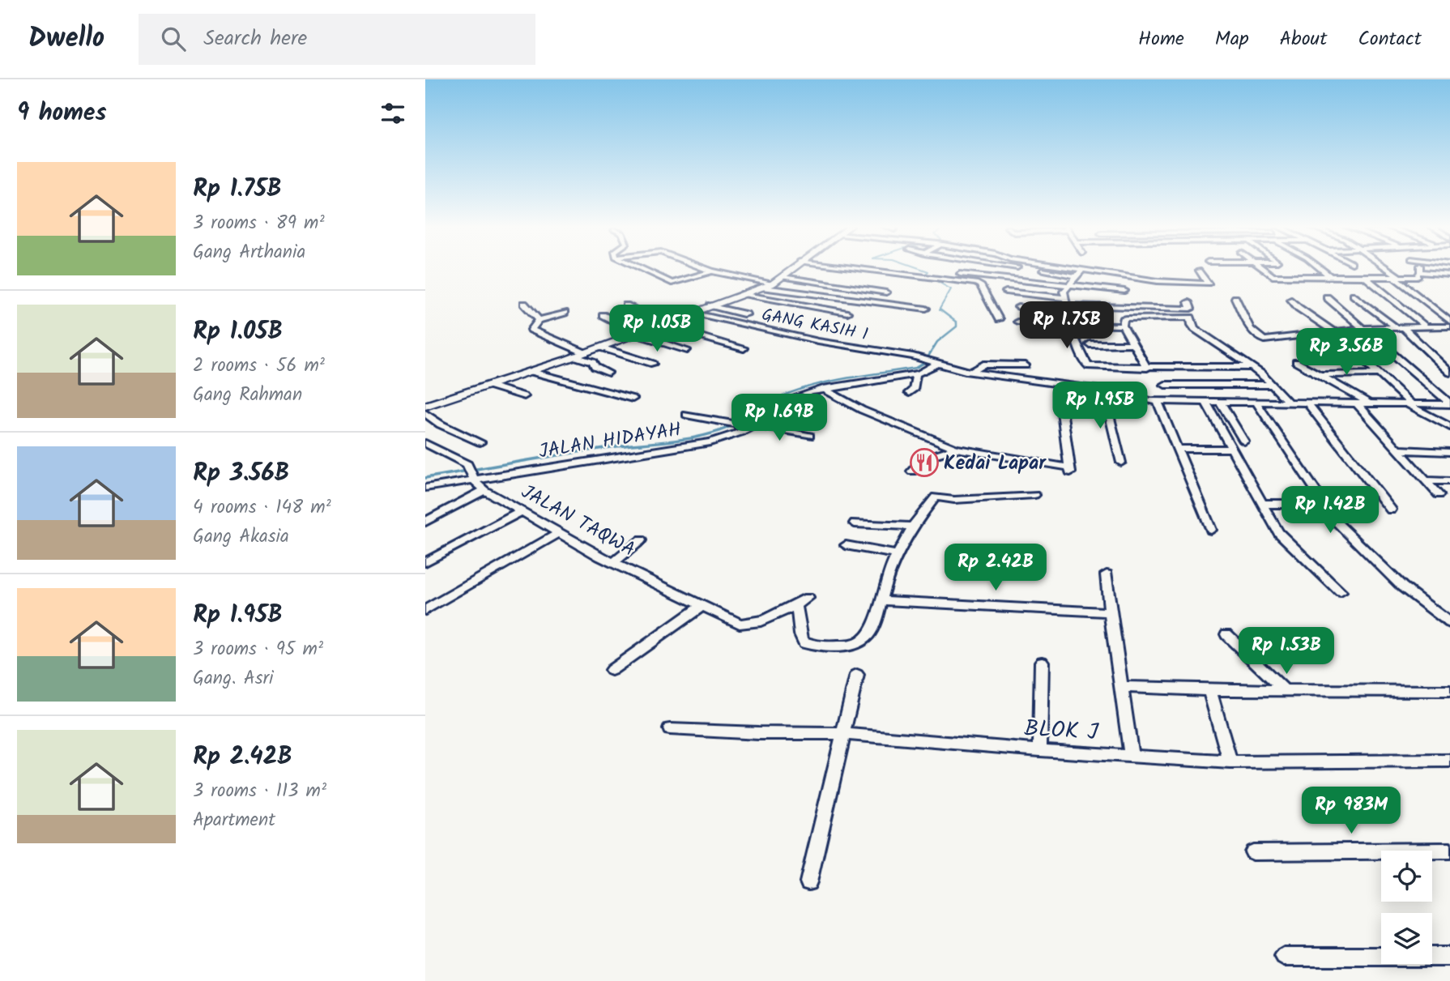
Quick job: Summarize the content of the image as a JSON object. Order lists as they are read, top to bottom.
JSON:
{
  "streets": {
    "street": [
      "GANG KASIH 1",
      "JALAN HIDAYAH",
      "JALAN TAQWA",
      "BLOK J"
    ]
  },
  "crossings": [
    ["GANG KASIH 1", "JALAN HIDAYAH"],
    ["JALAN HIDAYAH", "JALAN TAQWA"]
  ],
  "places": {
    "restaurant": ["Kedai Lapar"]
  },
  "page": {
    "header": "Dwello",
    "search": "Search here",
    "nav": [
      "Home",
      "Map",
      "About",
      "Contact"
    ],
    "heading": "9 homes",
    "list": [
      {
        "name": "Rp 1.75B",
        "note": "3 rooms · 89 m² · Gang Arthania"
      },
      {
        "name": "Rp 1.05B",
        "note": "2 rooms · 56 m² · Gang Rahman"
      },
      {
        "name": "Rp 3.56B",
        "note": "4 rooms · 148 m² · Gang Akasia"
      },
      {
        "name": "Rp 1.95B",
        "note": "3 rooms · 95 m² · Gang. Asri"
      },
      {
        "name": "Rp 2.42B",
        "note": "3 rooms · 113 m² · Apartment"
      }
    ],
    "price": [
      "Rp 1.75B",
      "Rp 1.05B",
      "Rp 3.56B",
      "Rp 1.95B",
      "Rp 1.69B",
      "Rp 1.42B",
      "Rp 2.42B",
      "Rp 1.53B",
      "Rp 983M"
    ]
  }
}
